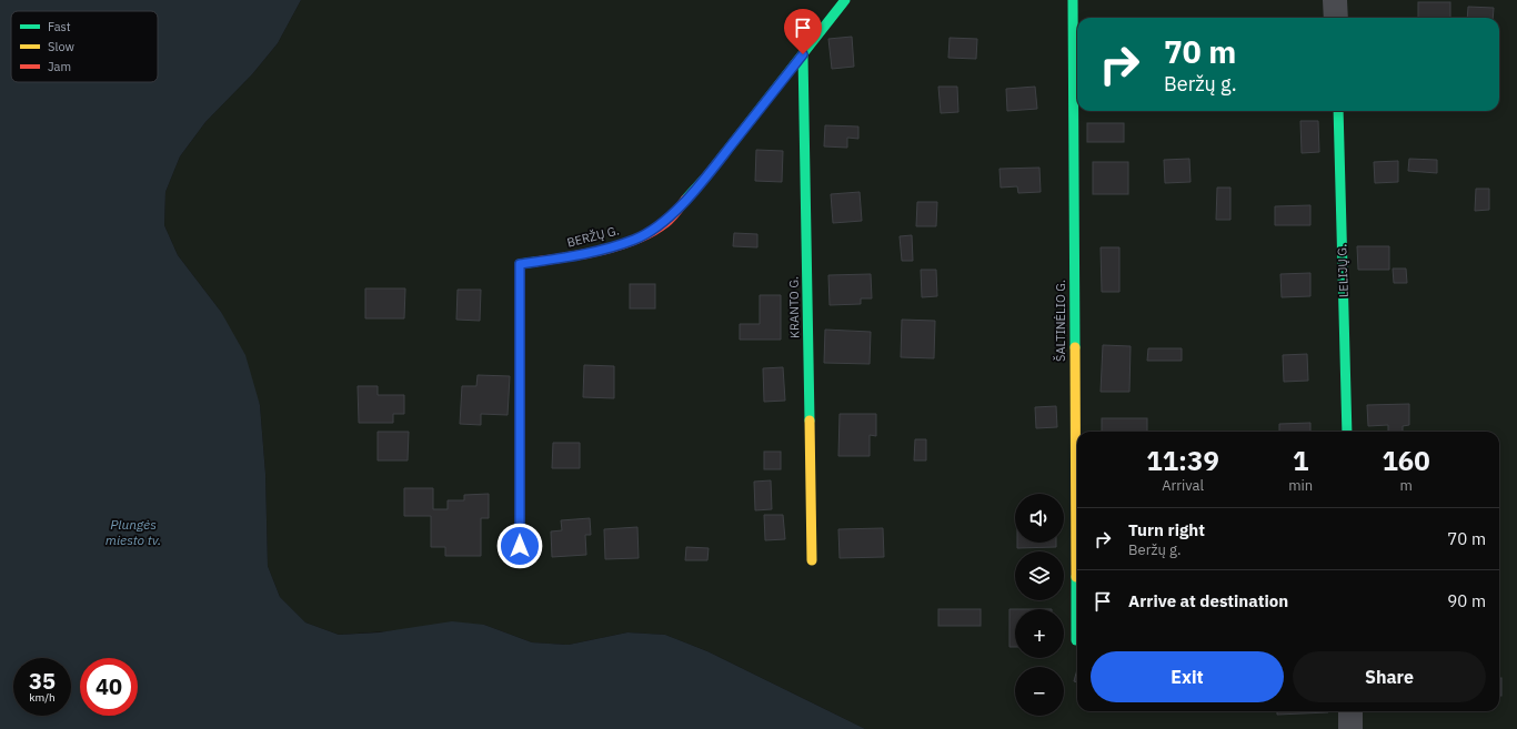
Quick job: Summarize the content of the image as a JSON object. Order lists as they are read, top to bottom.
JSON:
{
  "streets": {
    "street": [
      "BERŽŲ G.",
      "LELIJŲ G.",
      "KRANTO G.",
      "ŠALTINĖLIO G."
    ]
  },
  "crossings": [
    ["BERŽŲ G.", "KRANTO G."]
  ],
  "water": ["Plungės miesto tv."],
  "legend": ["Fast", "Slow", "Jam"],
  "page": {
    "turn": ["70 m", "Beržų g."],
    "eta": [
      "11:39",
      "Arrival",
      "1",
      "min",
      "160",
      "m"
    ],
    "map_buttons": ["+", "−"],
    "list": [
      {
        "name": "Turn right",
        "note": "Beržų g.",
        "value": "70 m"
      },
      {
        "name": "Arrive at destination",
        "value": "90 m"
      }
    ],
    "buttons": ["Exit", "Share"],
    "speed": "35 km/h",
    "limit": "40"
  }
}
